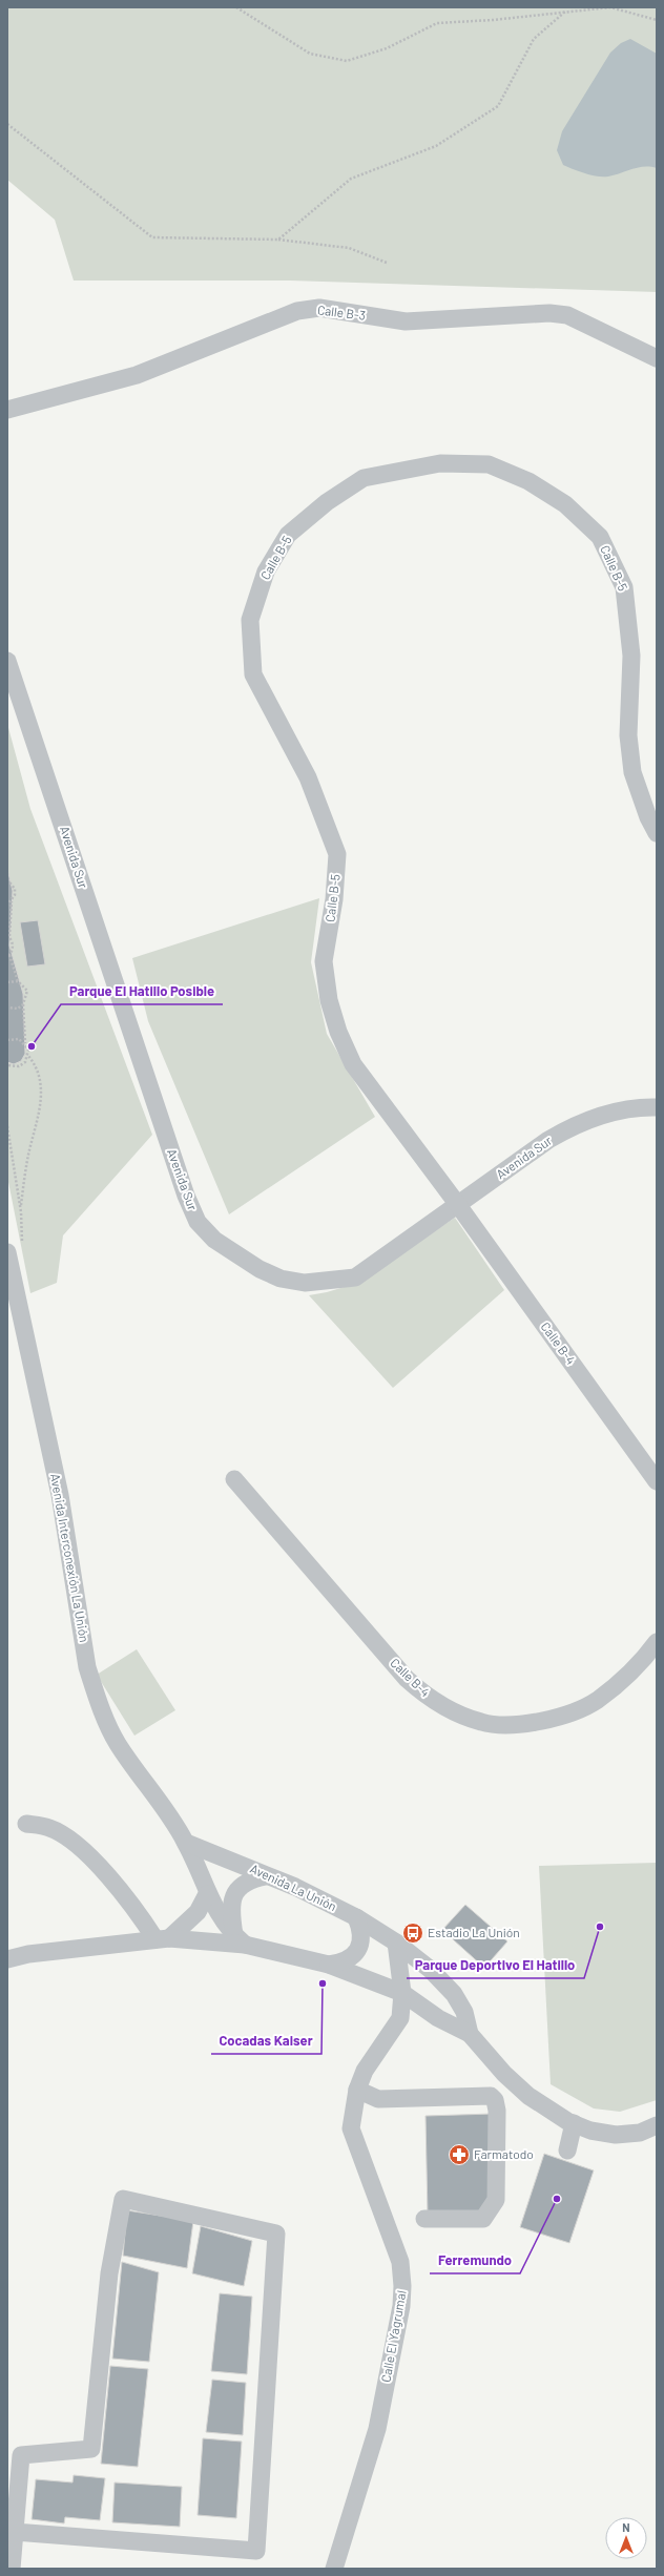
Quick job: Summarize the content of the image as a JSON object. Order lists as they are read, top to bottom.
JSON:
{
  "streets": {
    "street": [
      "Calle B-3",
      "Calle B-5",
      "Avenida Sur",
      "Calle B-4",
      "Avenida Interconexión La Unión",
      "Avenida La Unión",
      "Calle El Yagrumal"
    ]
  },
  "crossings": [
    ["Calle B-5", "Avenida Sur"],
    ["Calle B-5", "Calle B-4"],
    ["Avenida Sur", "Calle B-4"],
    ["Avenida Interconexión La Unión", "Avenida La Unión"],
    ["Avenida La Unión", "Calle El Yagrumal"]
  ],
  "places": {
    "other": [
      "Parque El Hatillo Posible",
      "Parque Deportivo El Hatillo",
      "Cocadas Kaiser",
      "Ferremundo"
    ],
    "bus stop": ["Estadio La Unión"],
    "pharmacy": ["Farmatodo"]
  },
  "north": "top"
}
